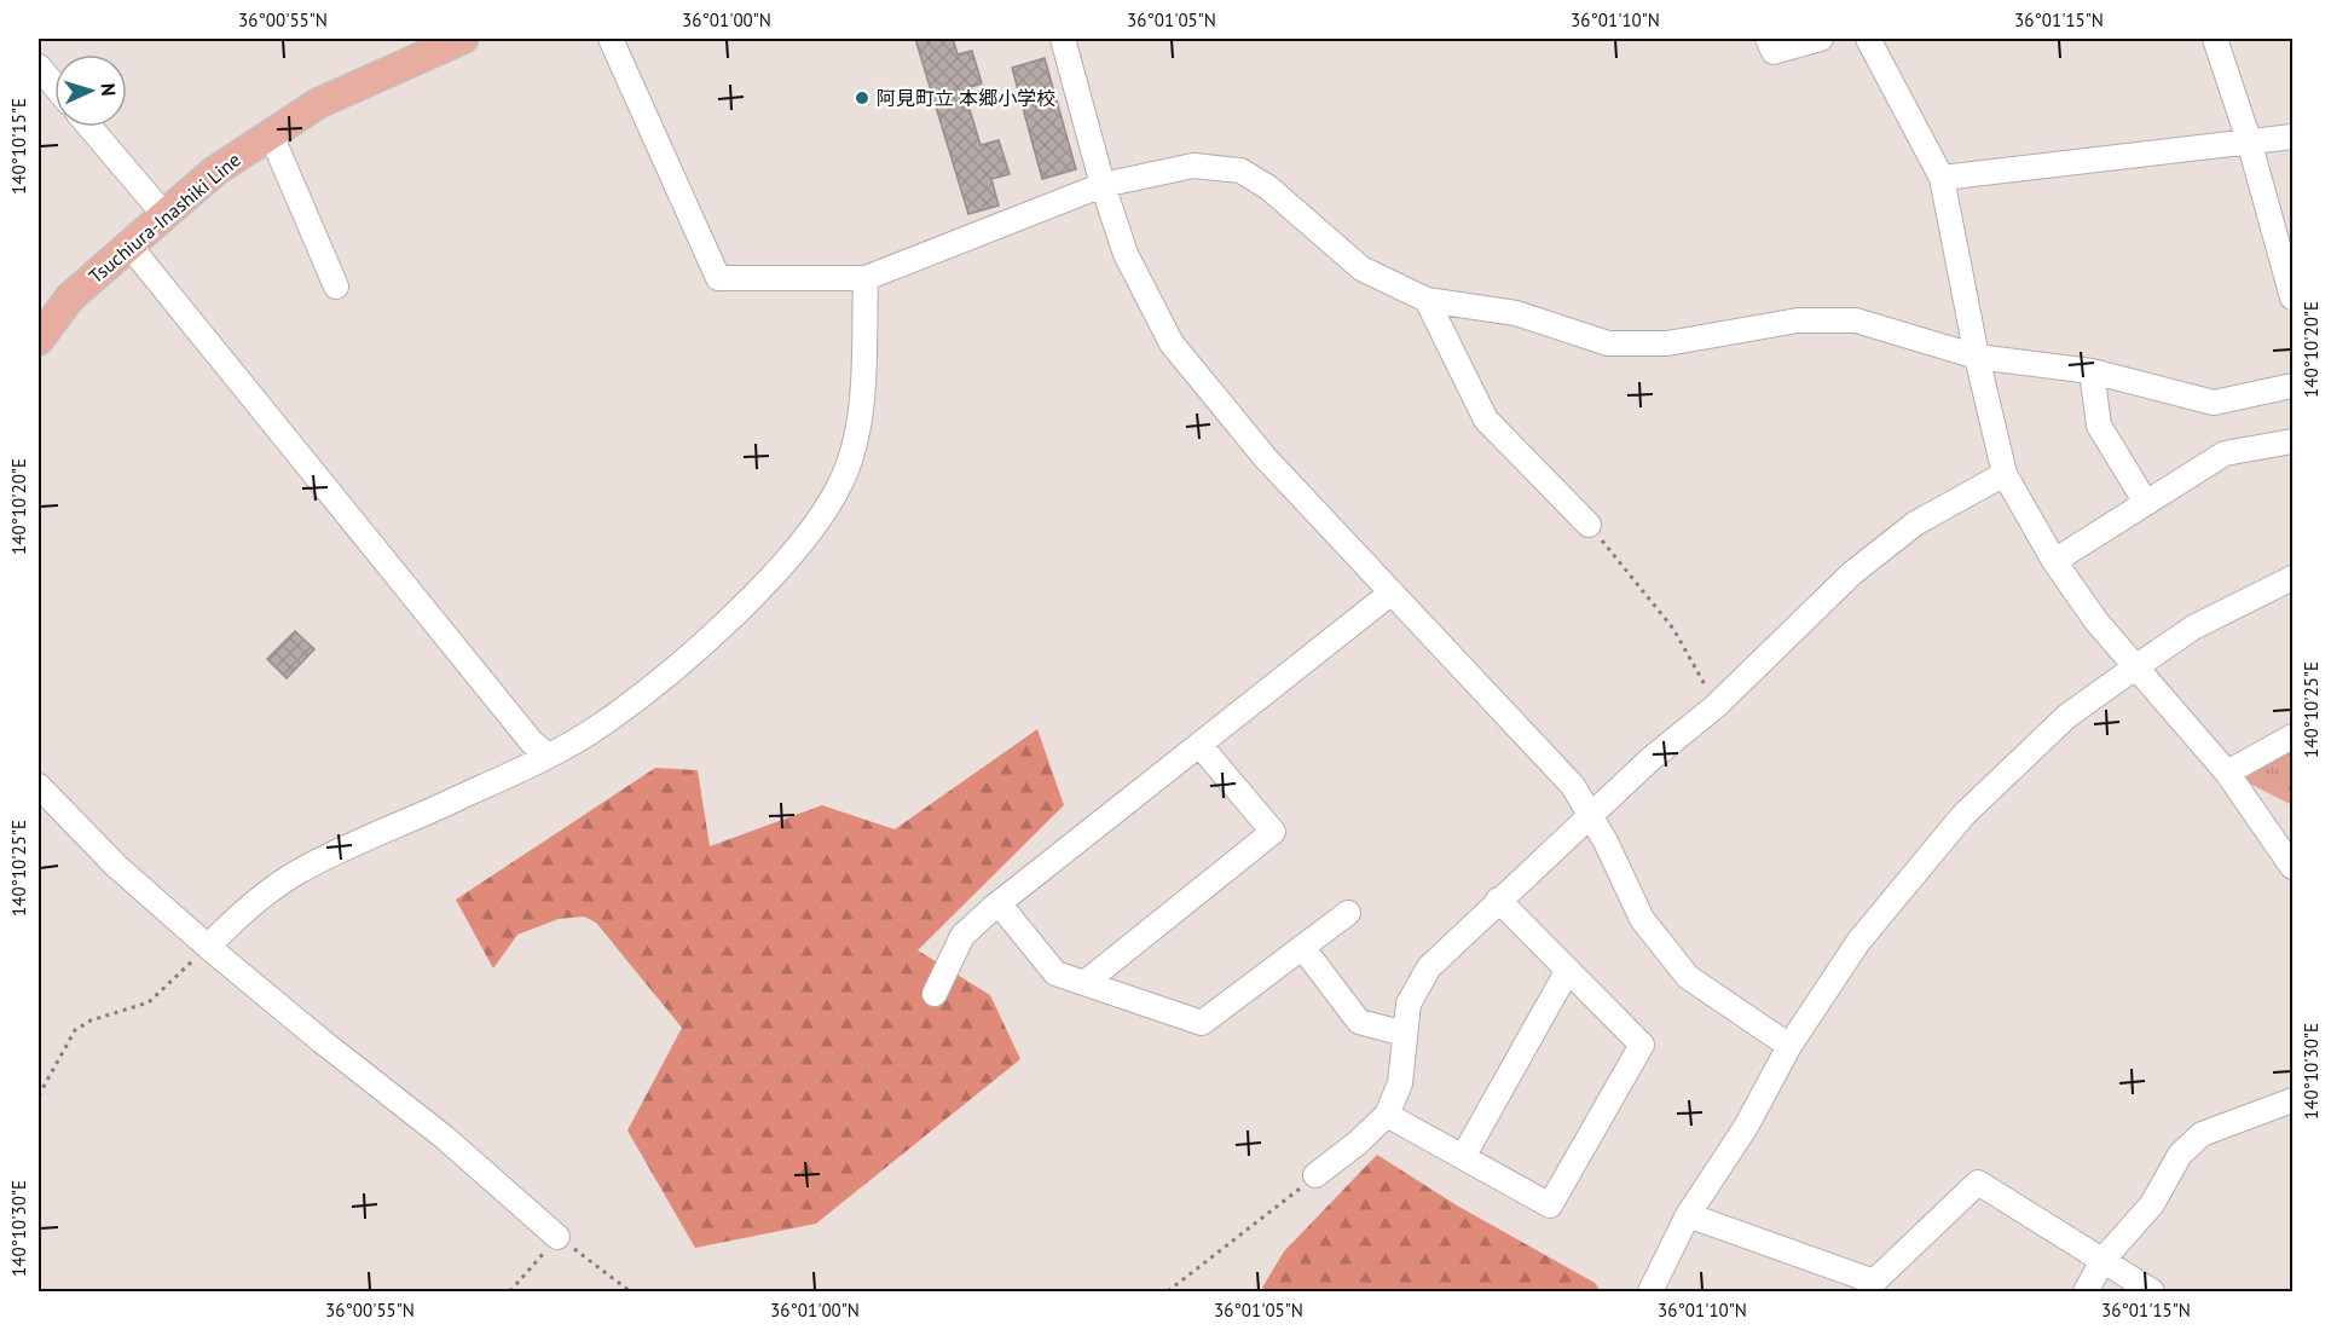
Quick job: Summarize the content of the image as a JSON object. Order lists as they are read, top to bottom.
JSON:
{
  "streets": {
    "main road": ["Tsuchiura-Inashiki Line"]
  },
  "places": ["阿見町立 本郷小学校"],
  "north": "right",
  "coordinates": [
    "36°00'55\"N",
    "36°01'00\"N",
    "36°01'05\"N",
    "36°01'10\"N",
    "36°01'15\"N",
    "140°10'15\"E",
    "140°10'20\"E",
    "140°10'25\"E",
    "140°10'30\"E"
  ]
}
